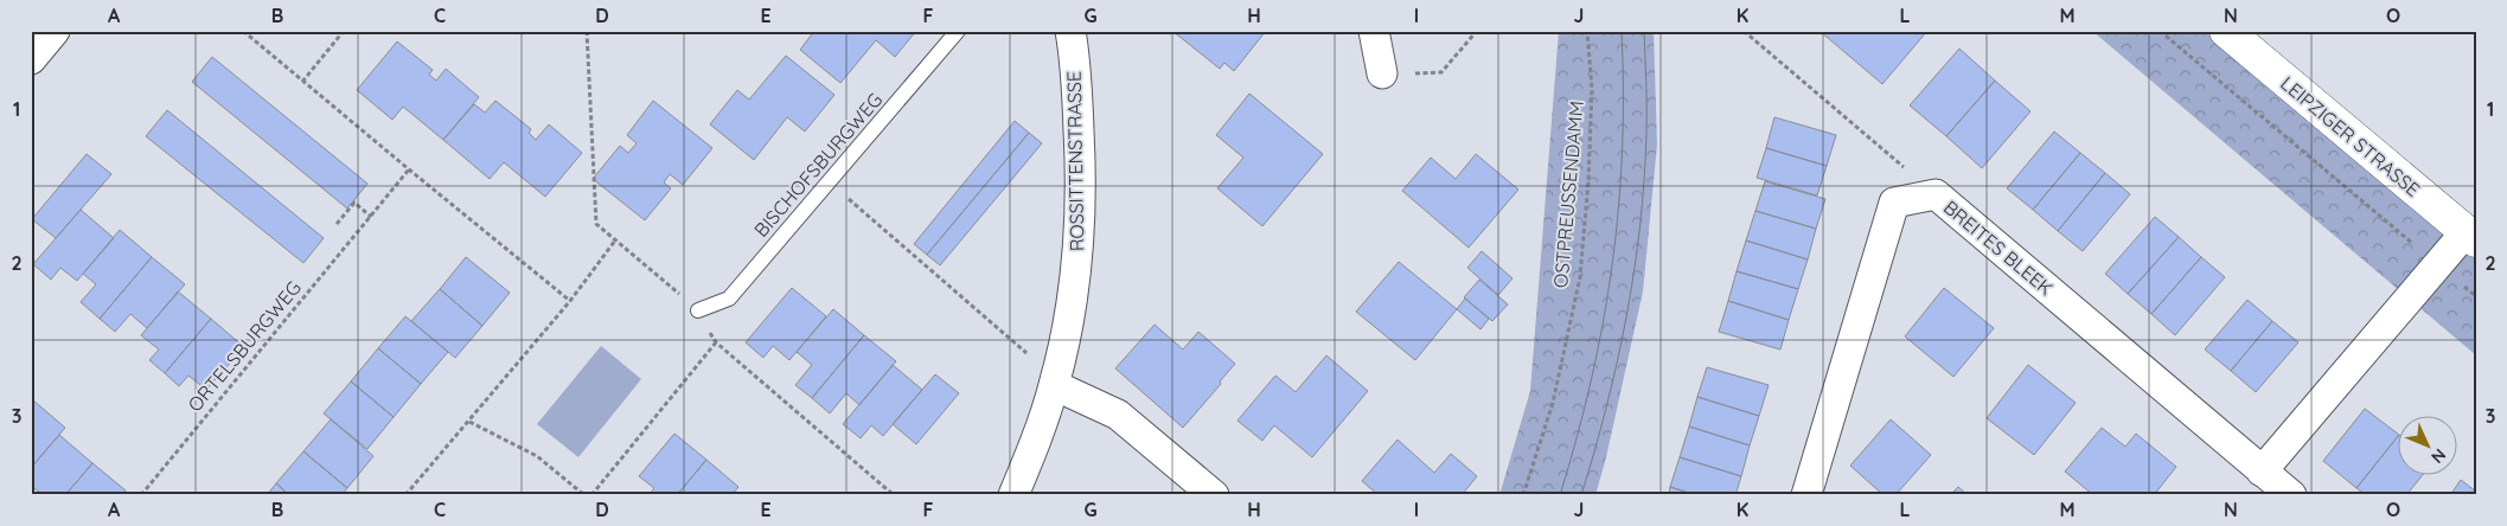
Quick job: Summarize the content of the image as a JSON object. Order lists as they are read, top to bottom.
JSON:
{
  "streets": {
    "street": ["LEIPZIGER STRASSE", "ROSSITTENSTRASSE", "BREITES BLEEK"],
    "lane": ["BISCHOFSBURGWEG"],
    "path": ["OSTPREUSSENDAMM", "ORTELSBURGWEG"]
  },
  "north": "bottom right",
  "grid": {
    "columns": [
      "A",
      "B",
      "C",
      "D",
      "E",
      "F",
      "G",
      "H",
      "I",
      "J",
      "K",
      "L",
      "M",
      "N",
      "O"
    ],
    "rows": ["1", "2", "3"]
  }
}
